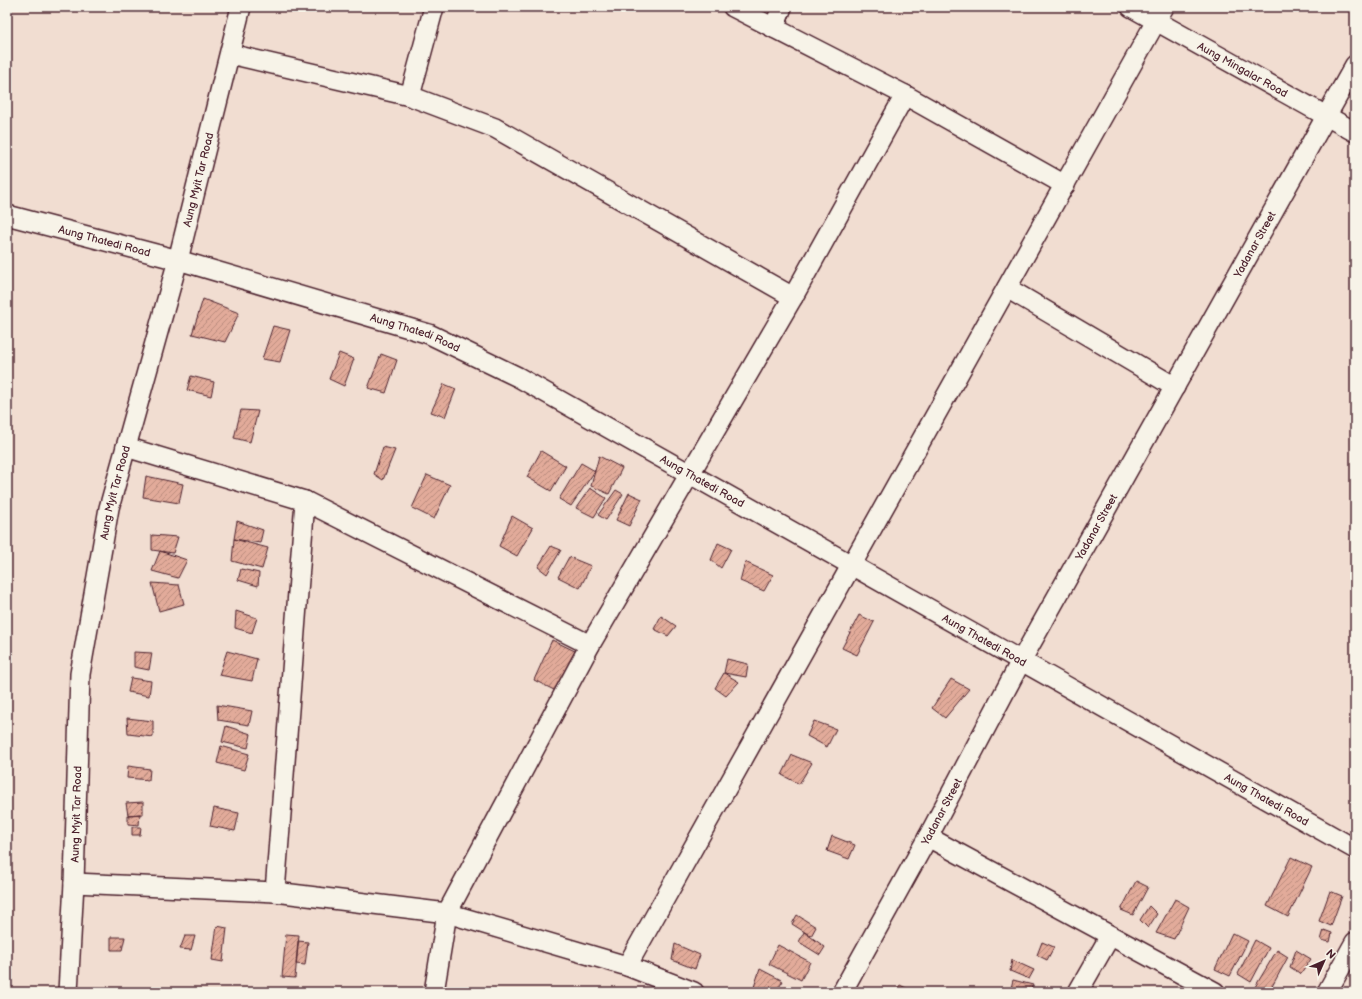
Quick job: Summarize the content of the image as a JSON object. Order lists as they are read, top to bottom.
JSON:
{
  "streets": {
    "street": [
      "Aung Mingalar Road",
      "Aung Myit Tar Road",
      "Aung Thatedi Road",
      "Yadanar Street"
    ]
  },
  "crossings": [
    ["Aung Mingalar Road", "Yadanar Street"],
    ["Aung Myit Tar Road", "Aung Thatedi Road"],
    ["Aung Thatedi Road", "Yadanar Street"]
  ],
  "north": "top right"
}
